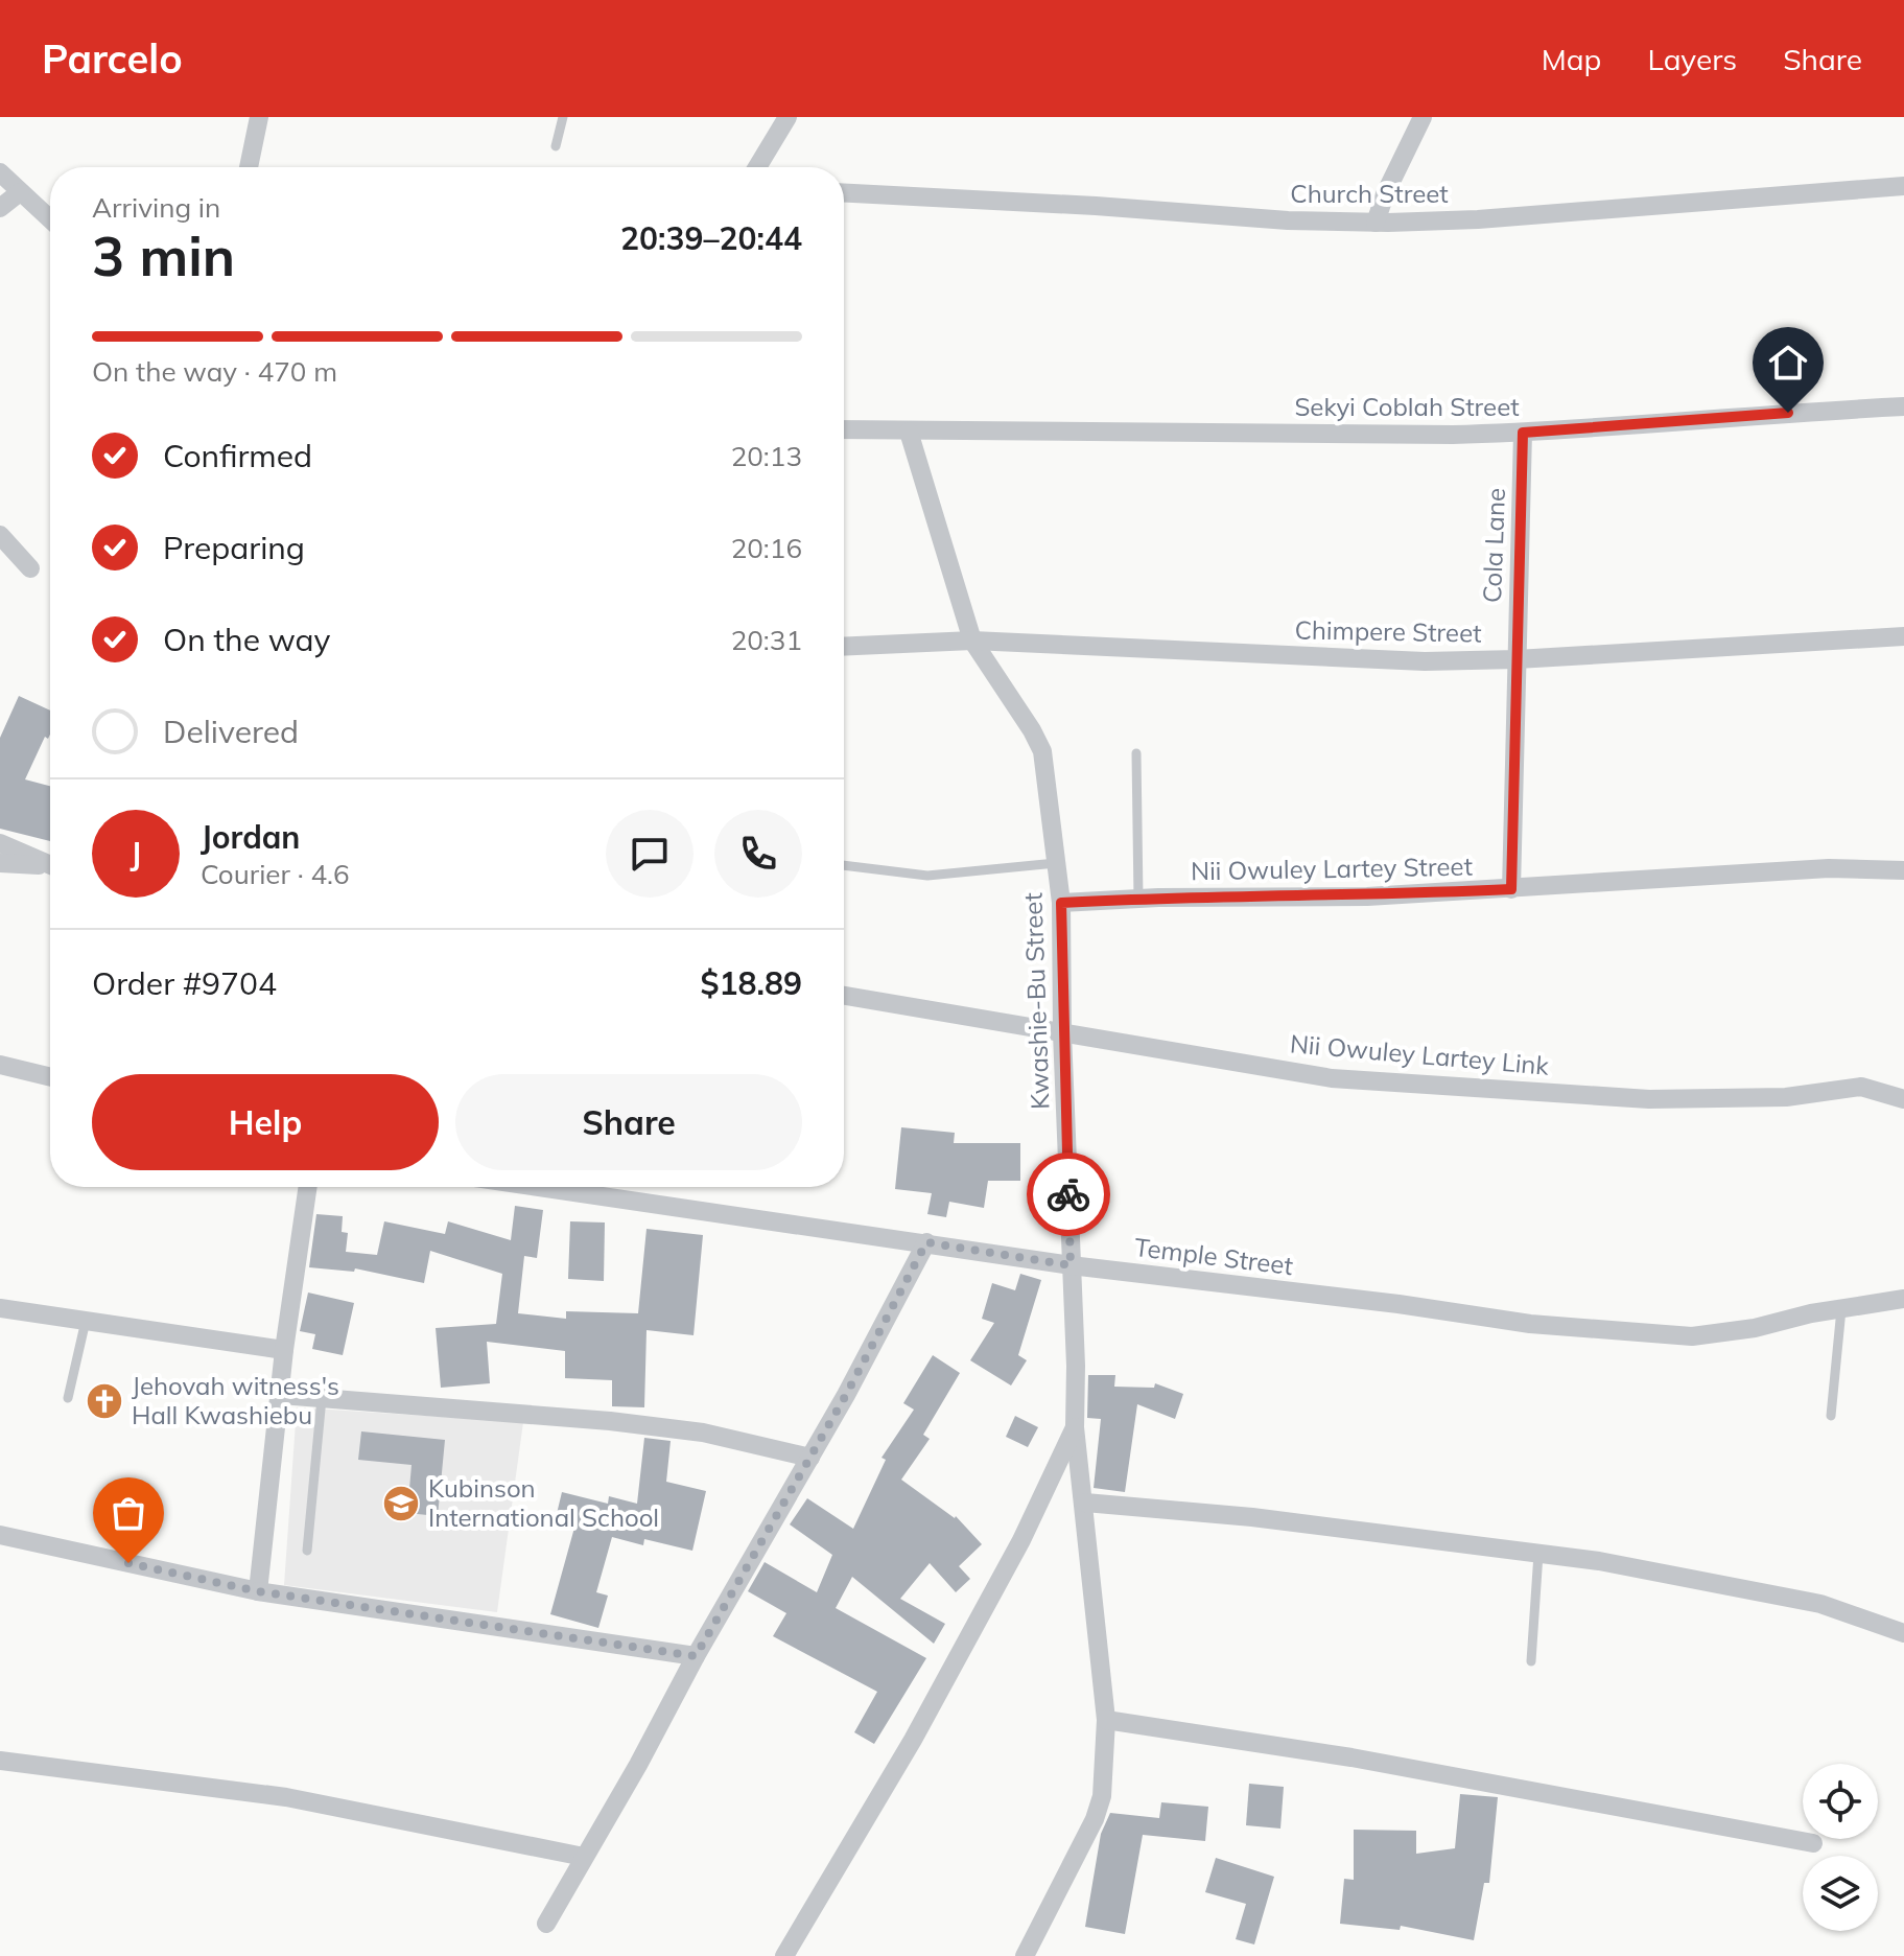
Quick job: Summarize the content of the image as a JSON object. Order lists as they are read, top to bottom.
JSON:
{
  "streets": {
    "street": [
      "Church Street",
      "Sekyi Coblah Street",
      "Cola Lane",
      "Chimpere Street",
      "Nii Owuley Lartey Street",
      "Kwashie-Bu Street",
      "Nii Owuley Lartey Link",
      "Temple Street"
    ]
  },
  "crossings": [
    ["Sekyi Coblah Street", "Cola Lane"],
    ["Sekyi Coblah Street", "Kwashie-Bu Street"],
    ["Cola Lane", "Chimpere Street"],
    ["Cola Lane", "Nii Owuley Lartey Street"],
    ["Chimpere Street", "Kwashie-Bu Street"],
    ["Nii Owuley Lartey Street", "Kwashie-Bu Street"],
    ["Kwashie-Bu Street", "Nii Owuley Lartey Link"],
    ["Kwashie-Bu Street", "Temple Street"]
  ],
  "places": {
    "church": ["Jehovah witness's Hall Kwashiebu"],
    "school or university": ["Kubinson International School"]
  },
  "page": {
    "header": "Parcelo",
    "nav": ["Map", "Layers", "Share"],
    "heading": ["3 min", "Arriving in", "20:39–20:44"],
    "panel": [
      "Jordan",
      "Courier · 4.6",
      "Order #9704",
      "$18.89"
    ],
    "bar": "On the way · 470 m",
    "list": [
      ["Confirmed", "20:13"],
      ["Preparing", "20:16"],
      ["On the way", "20:31"],
      "Delivered"
    ],
    "round": "J",
    "buttons": ["Help", "Share"]
  }
}
